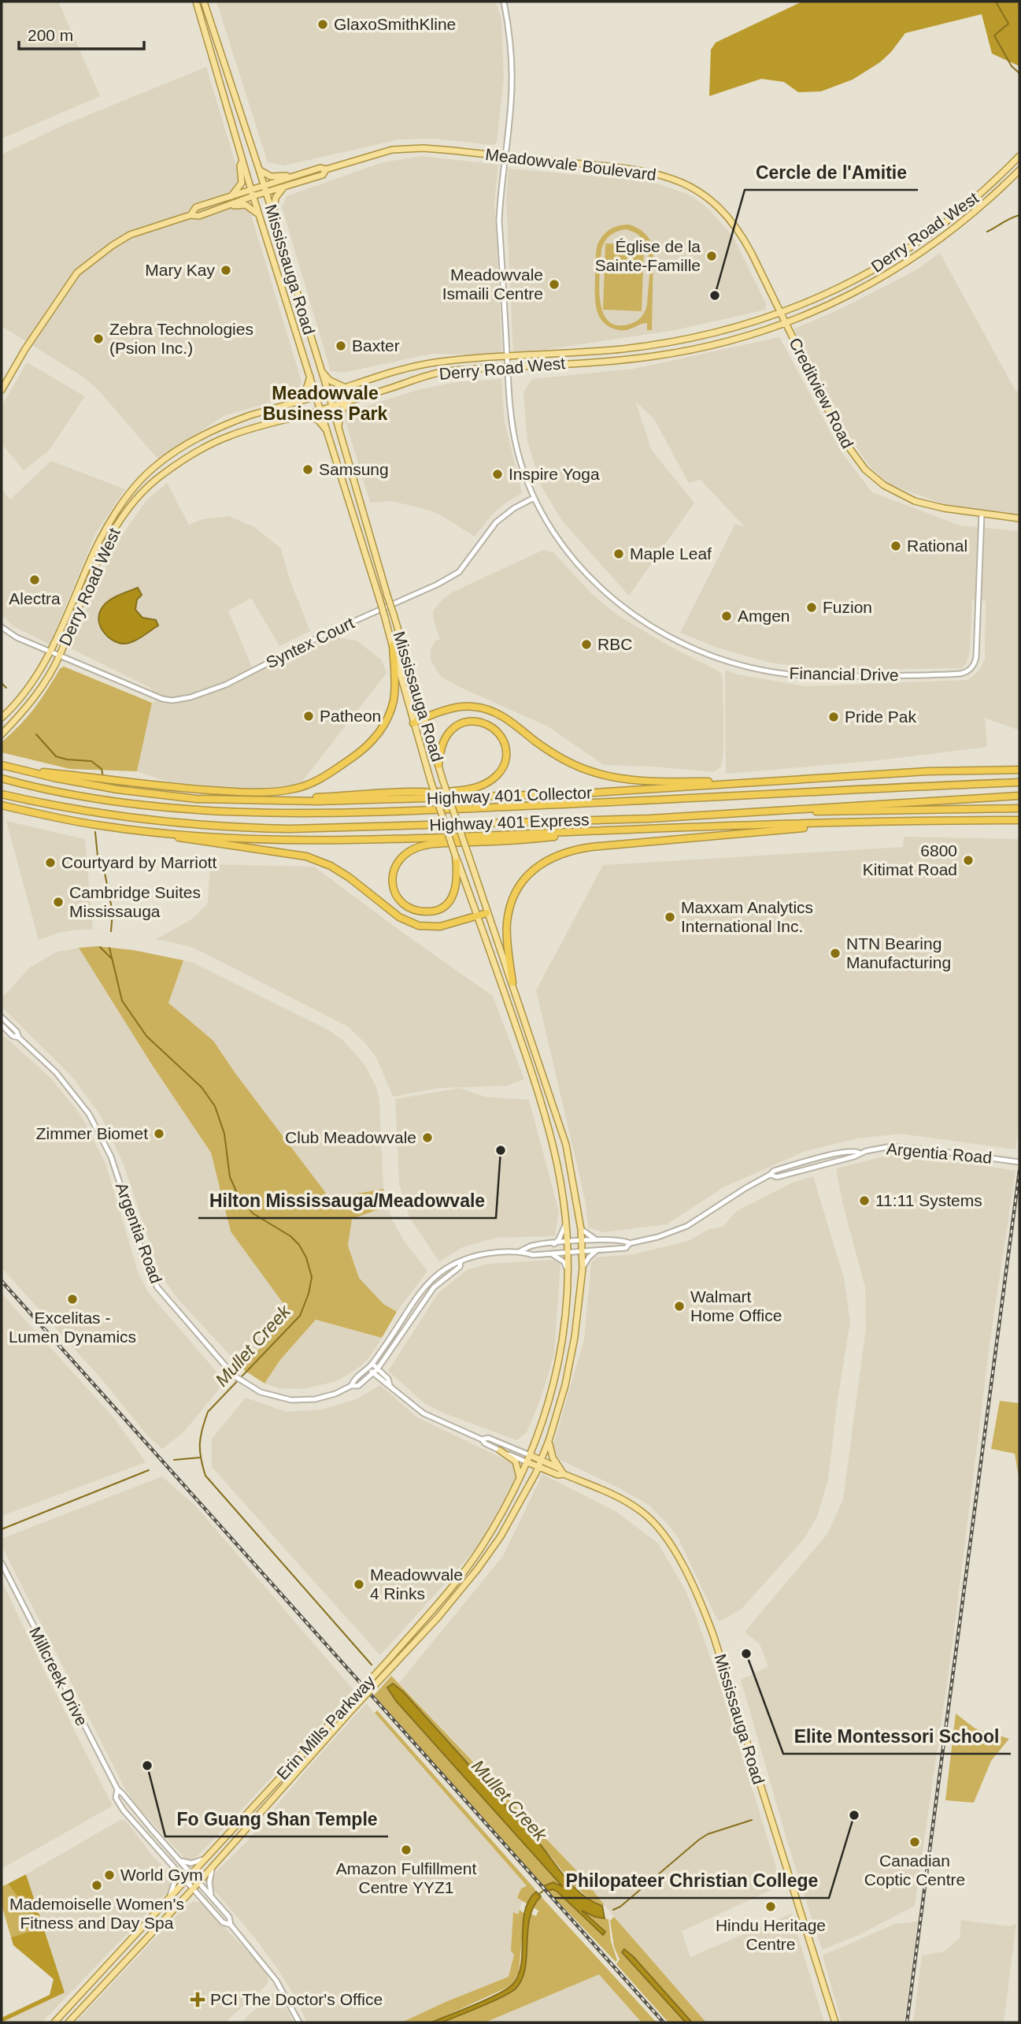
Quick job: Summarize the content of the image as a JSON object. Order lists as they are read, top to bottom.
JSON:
{
  "streets": {
    "highway": ["Highway 401 Collector", "Highway 401 Express"],
    "main road": [
      "Meadowvale Boulevard",
      "Derry Road West",
      "Mississauga Road",
      "Creditview Road",
      "Erin Mills Parkway"
    ],
    "street": [
      "Syntex Court",
      "Financial Drive",
      "Argentia Road",
      "Millcreek Drive"
    ]
  },
  "crossings": [
    ["Meadowvale Boulevard", "Derry Road West"],
    ["Meadowvale Boulevard", "Mississauga Road"],
    ["Meadowvale Boulevard", "Creditview Road"],
    ["Meadowvale Boulevard", "Financial Drive"],
    ["Derry Road West", "Mississauga Road"],
    ["Derry Road West", "Creditview Road"],
    ["Derry Road West", "Syntex Court"],
    ["Derry Road West", "Financial Drive"],
    ["Mississauga Road", "Argentia Road"],
    ["Mississauga Road", "Erin Mills Parkway"],
    ["Creditview Road", "Financial Drive"],
    ["Syntex Court", "Financial Drive"],
    ["Millcreek Drive", "Erin Mills Parkway"]
  ],
  "districts": ["Meadowvale Business Park"],
  "water": ["Mullet Creek"],
  "places": {
    "other": [
      "GlaxoSmithKline",
      "Église de la Sainte-Famille",
      "Mary Kay",
      "Meadowvale Ismaili Centre",
      "Cercle de l'Amitie",
      "Zebra Technologies (Psion Inc.)",
      "Baxter",
      "Samsung",
      "Inspire Yoga",
      "Rational",
      "Maple Leaf",
      "Alectra",
      "Fuzion",
      "Amgen",
      "RBC",
      "Patheon",
      "Pride Pak",
      "6800 Kitimat Road",
      "Courtyard by Marriott",
      "Cambridge Suites Mississauga",
      "Maxxam Analytics International Inc.",
      "NTN Bearing Manufacturing",
      "Zimmer Biomet",
      "Club Meadowvale",
      "Hilton Mississauga/Meadowvale",
      "11:11 Systems",
      "Excelitas - Lumen Dynamics",
      "Walmart Home Office",
      "Meadowvale 4 Rinks",
      "Elite Montessori School",
      "Fo Guang Shan Temple",
      "Philopateer Christian College",
      "Canadian Coptic Centre",
      "Amazon Fulfillment Centre YYZ1",
      "World Gym",
      "Mademoiselle Women's Fitness and Day Spa",
      "Hindu Heritage Centre"
    ],
    "health": ["PCI The Doctor's Office"]
  },
  "scale_bar": "200 m"
}
